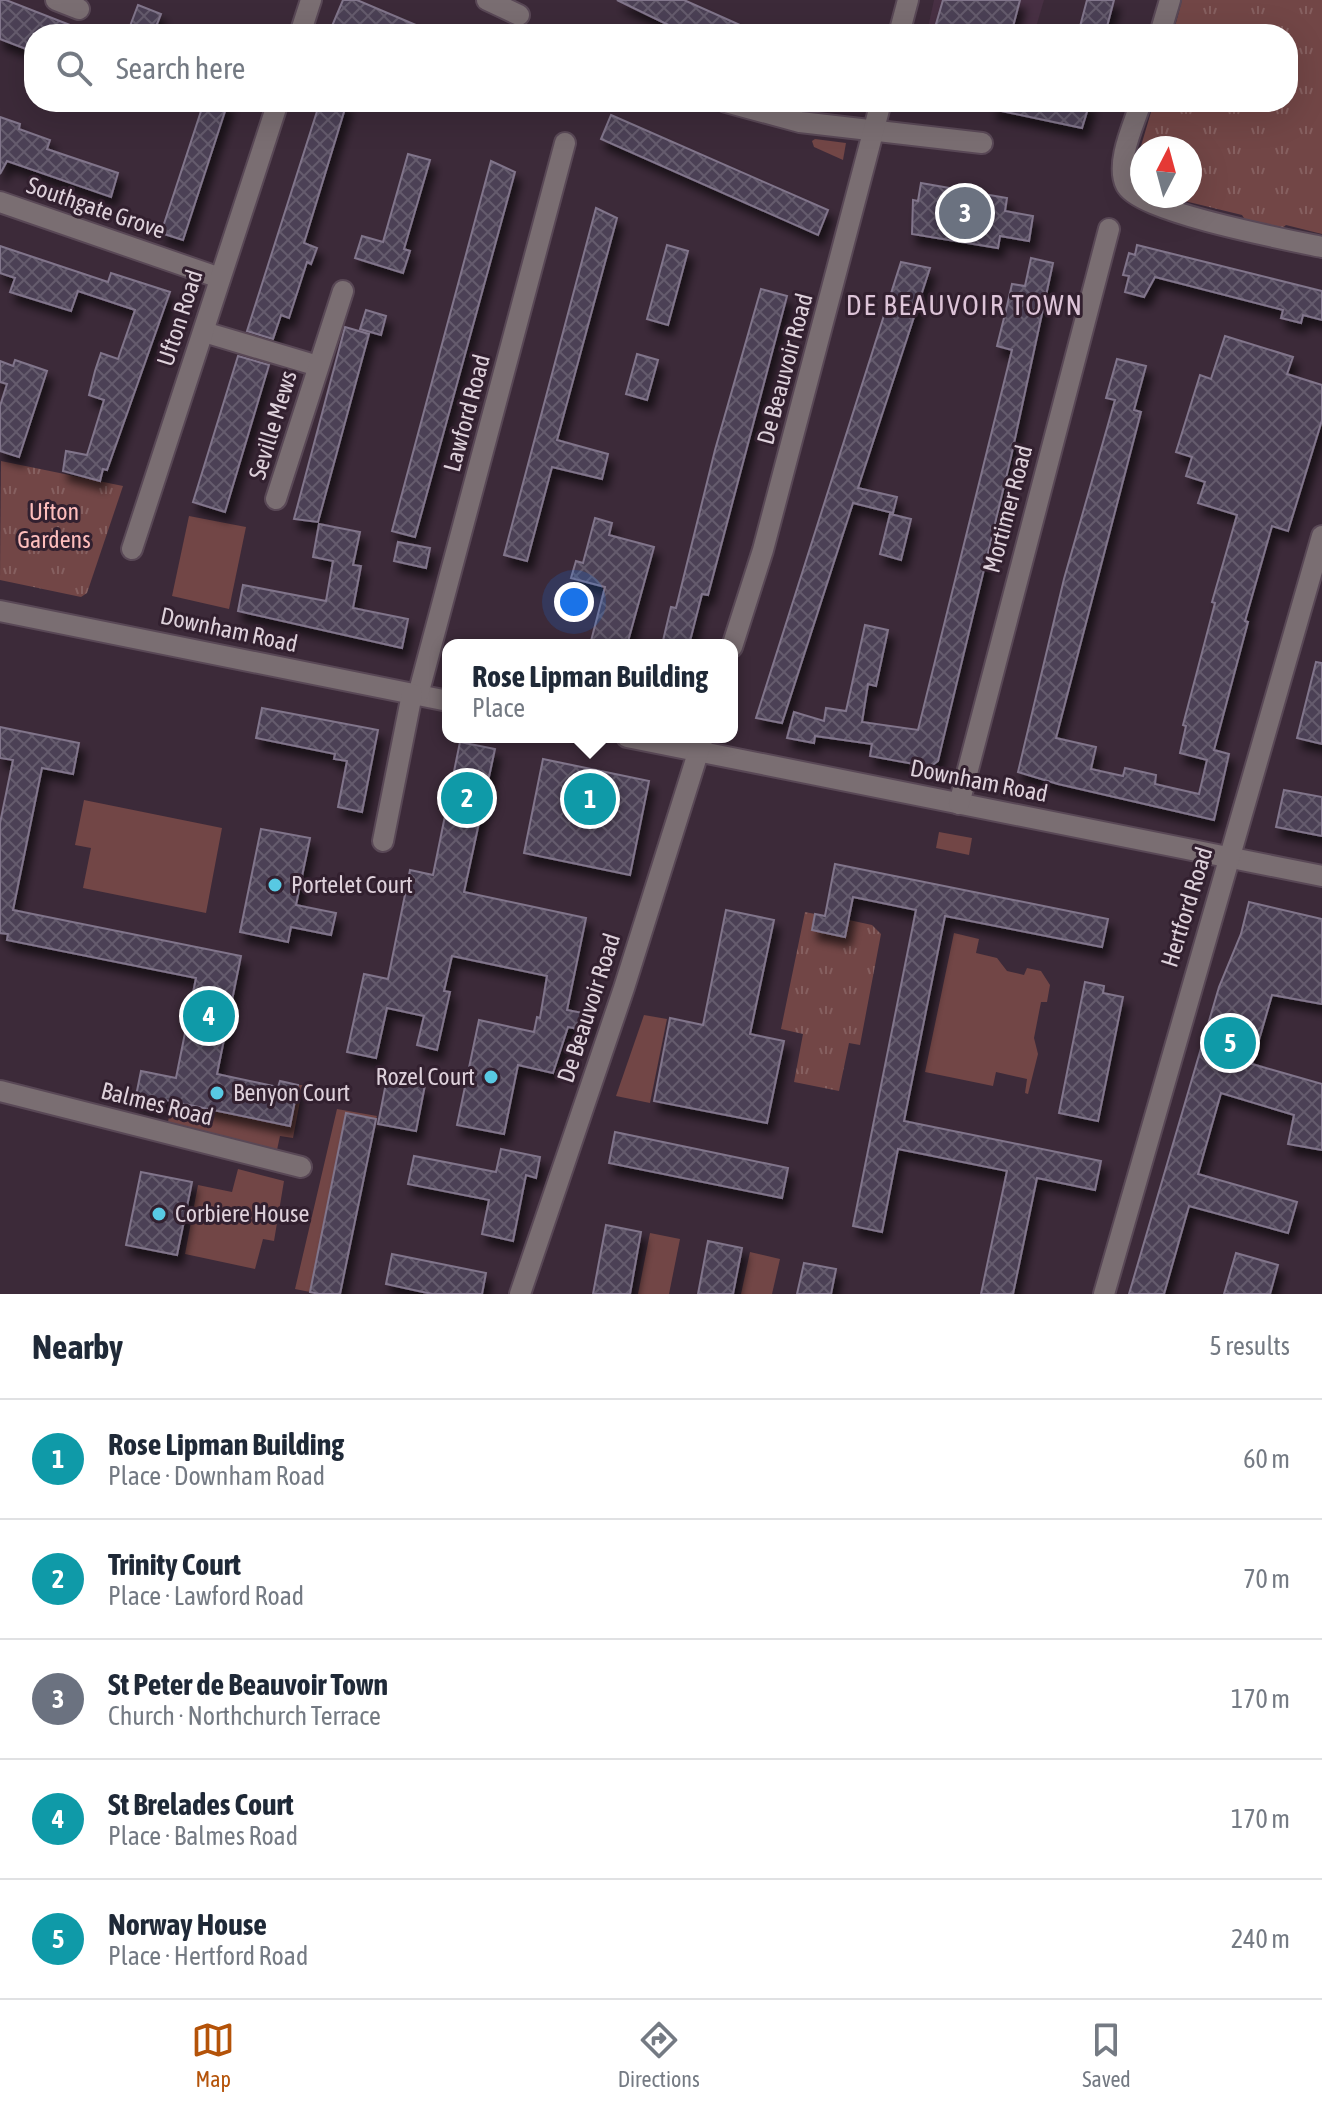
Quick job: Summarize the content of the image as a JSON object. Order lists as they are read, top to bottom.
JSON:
{
  "streets": {
    "street": [
      "Southgate Grove",
      "Ufton Road",
      "De Beauvoir Road",
      "Lawford Road",
      "Seville Mews",
      "Mortimer Road",
      "Downham Road",
      "Hertford Road",
      "Balmes Road"
    ]
  },
  "crossings": [
    ["Southgate Grove", "Ufton Road"],
    ["Ufton Road", "Seville Mews"],
    ["De Beauvoir Road", "Downham Road"],
    ["Lawford Road", "Downham Road"],
    ["Mortimer Road", "Downham Road"],
    ["Downham Road", "Hertford Road"]
  ],
  "districts": ["DE BEAUVOIR TOWN"],
  "parks": ["Ufton Gardens"],
  "places": [
    "Portelet Court",
    "Rozel Court",
    "Benyon Court",
    "Corbiere House"
  ],
  "north": "top",
  "page": {
    "search": "Search here",
    "pins": [
      "3",
      "2",
      "1",
      "4",
      "5"
    ],
    "popup": ["Rose Lipman Building", "Place"],
    "heading": ["Nearby", "5 results"],
    "list": [
      {
        "mark": "1",
        "name": "Rose Lipman Building",
        "note": "Place · Downham Road",
        "value": "60 m"
      },
      {
        "mark": "2",
        "name": "Trinity Court",
        "note": "Place · Lawford Road",
        "value": "70 m"
      },
      {
        "mark": "3",
        "name": "St Peter de Beauvoir Town",
        "note": "Church · Northchurch Terrace",
        "value": "170 m"
      },
      {
        "mark": "4",
        "name": "St Brelades Court",
        "note": "Place · Balmes Road",
        "value": "170 m"
      },
      {
        "mark": "5",
        "name": "Norway House",
        "note": "Place · Hertford Road",
        "value": "240 m"
      }
    ],
    "nav": ["Map", "Directions", "Saved"]
  }
}
